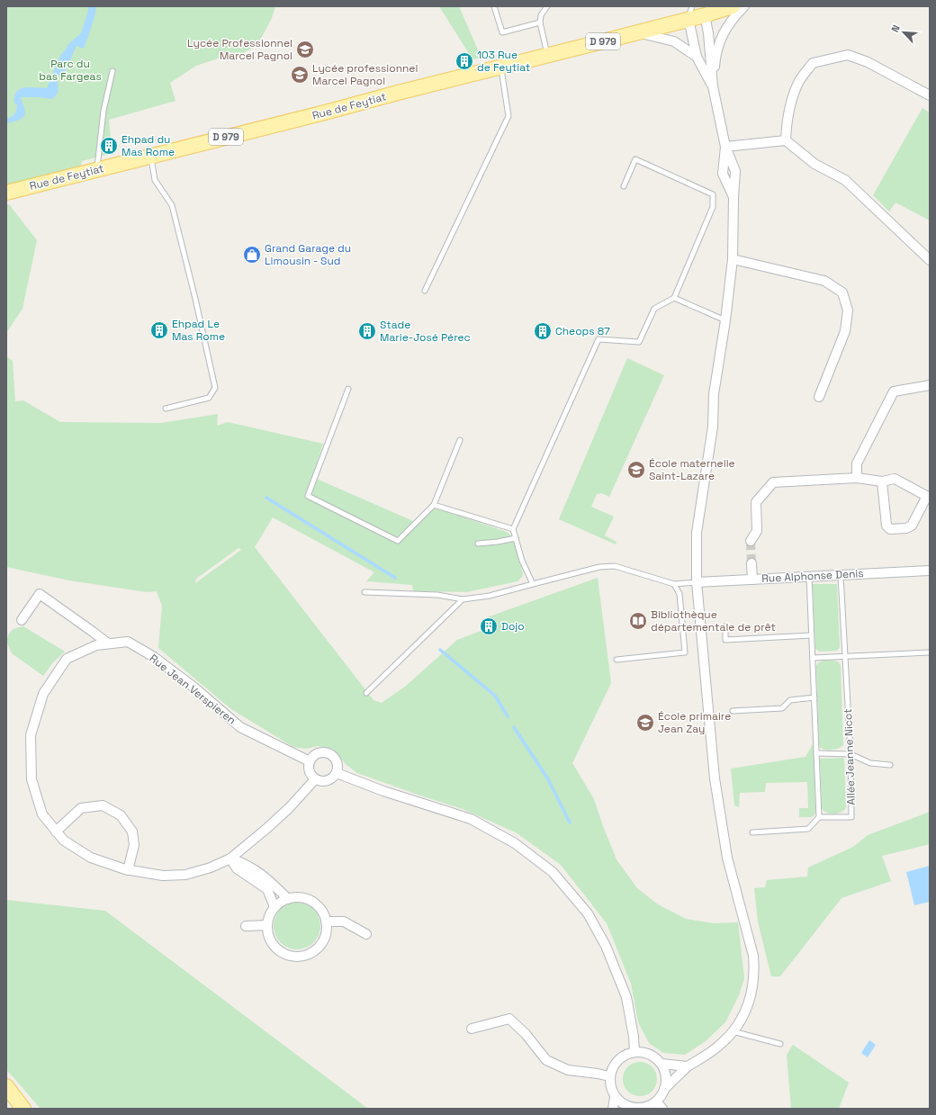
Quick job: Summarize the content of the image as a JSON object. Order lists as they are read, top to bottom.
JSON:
{
  "streets": {
    "main road": ["D 979", "Rue de Feytiat"],
    "street": ["Rue Alphonse Denis", "Rue Jean Verspieren"],
    "lane": ["Allée Jeanne Nicot"]
  },
  "crossings": [
    ["Rue Alphonse Denis", "Allée Jeanne Nicot"]
  ],
  "parks": ["Parc du bas Fargeas"],
  "places": {
    "school or university": [
      "Lycée Professionnel Marcel Pagnol",
      "Lycée professionnel Marcel Pagnol",
      "École maternelle Saint-Lazare",
      "École primaire Jean Zay"
    ],
    "building": [
      "103 Rue de Feytiat",
      "Ehpad du Mas Rome",
      "Ehpad Le Mas Rome",
      "Stade Marie-José Pérec",
      "Cheops 87",
      "Dojo"
    ],
    "shop": ["Grand Garage du Limousin - Sud"],
    "library": ["Bibliothèque départementale de prêt"]
  },
  "north": "top left"
}
